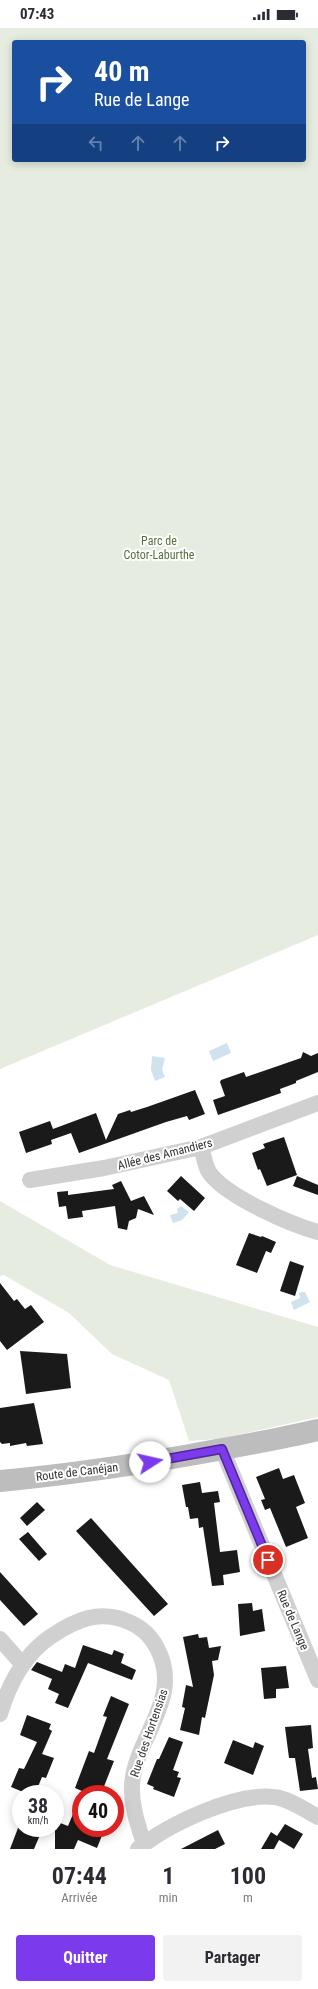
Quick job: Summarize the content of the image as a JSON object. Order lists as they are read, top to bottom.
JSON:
{
  "streets": {
    "street": [
      "Allée des Amandiers",
      "Route de Canéjan",
      "Rue de Lange",
      "Rue des Hortensias"
    ]
  },
  "crossings": [
    ["Route de Canéjan", "Rue de Lange"]
  ],
  "parks": ["Parc de Cotor-Laburthe"],
  "page": {
    "status": "07:43",
    "turn": ["40 m", "Rue de Lange"],
    "speed": "38 km/h",
    "limit": "40",
    "eta": [
      "07:44",
      "Arrivée",
      "1",
      "min",
      "100",
      "m"
    ],
    "buttons": ["Quitter", "Partager"]
  }
}
